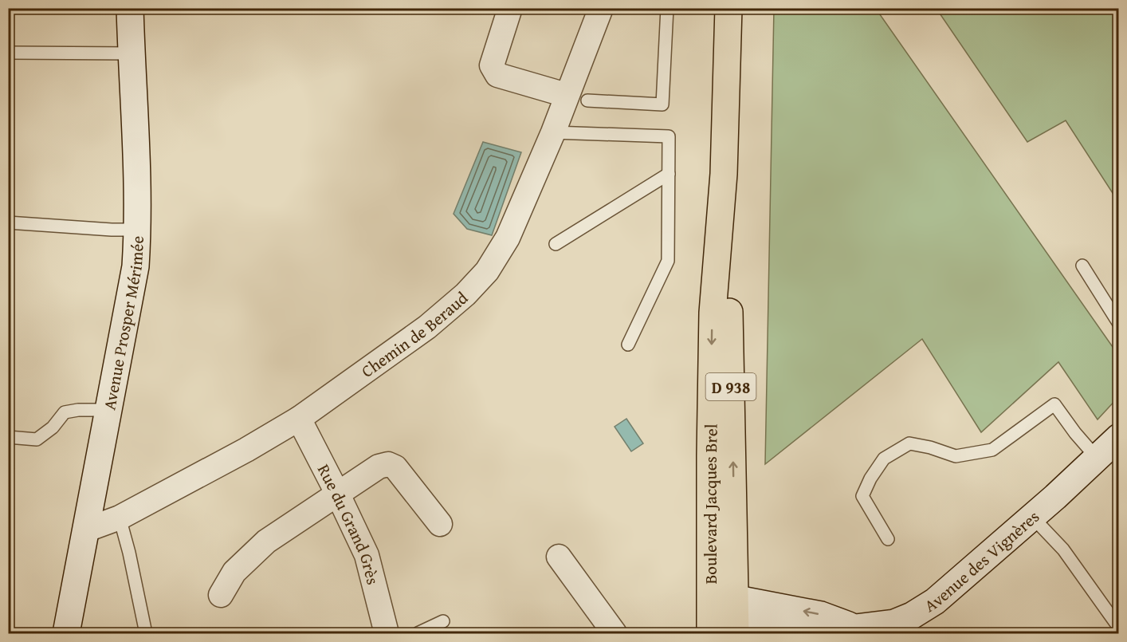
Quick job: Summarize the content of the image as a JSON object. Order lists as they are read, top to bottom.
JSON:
{
  "streets": {
    "main road": ["D 938", "Boulevard Jacques Brel"],
    "street": [
      "Avenue Prosper Mérimée",
      "Chemin de Beraud",
      "Rue du Grand Grès",
      "Avenue des Vignères"
    ]
  },
  "crossings": [
    ["Avenue Prosper Mérimée", "Chemin de Beraud"],
    ["Chemin de Beraud", "Rue du Grand Grès"],
    ["Boulevard Jacques Brel", "Avenue des Vignères"]
  ]
}
